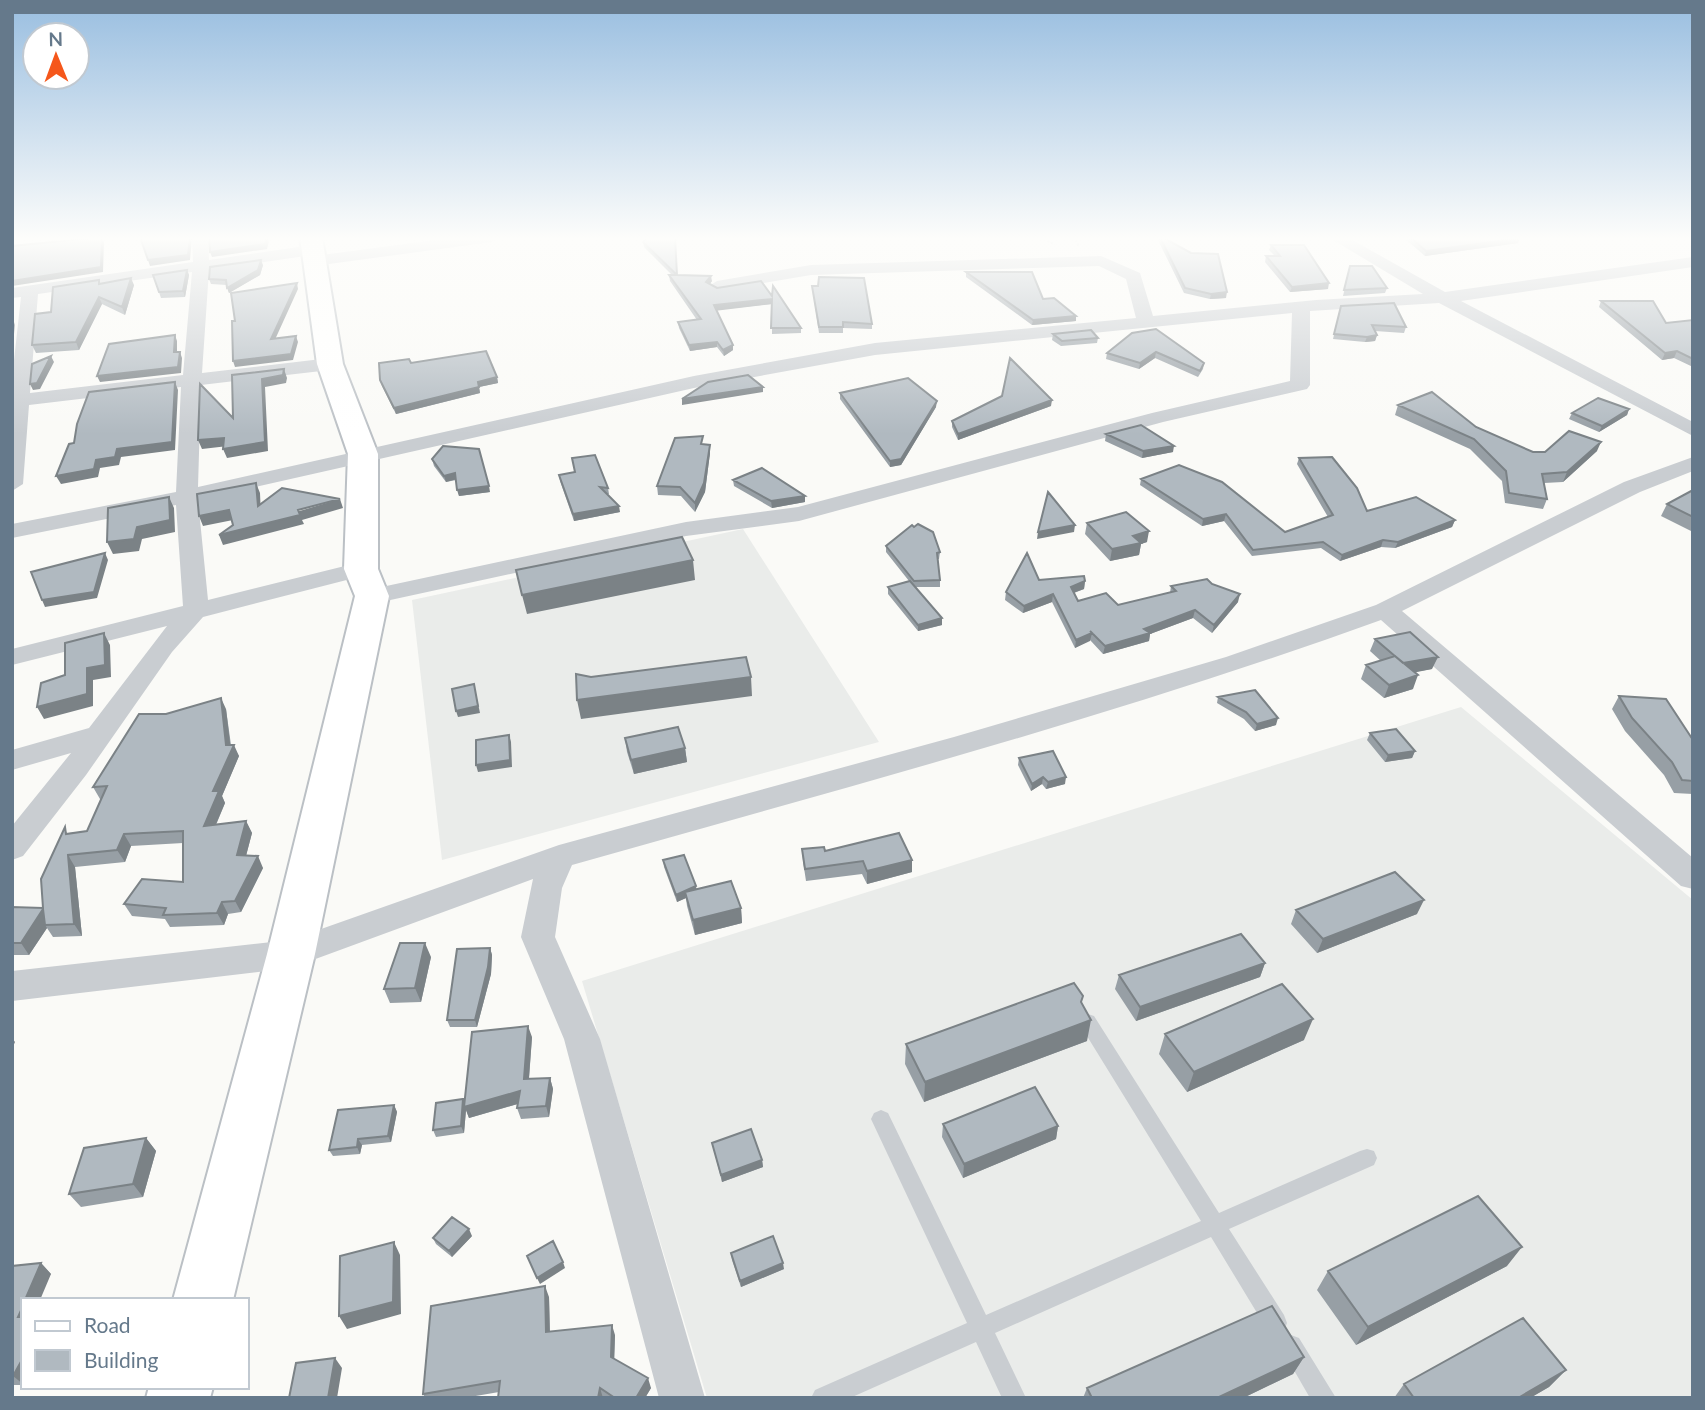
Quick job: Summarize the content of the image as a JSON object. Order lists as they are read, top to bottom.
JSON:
{
  "legend": ["Road", "Building"],
  "north": "top"
}
